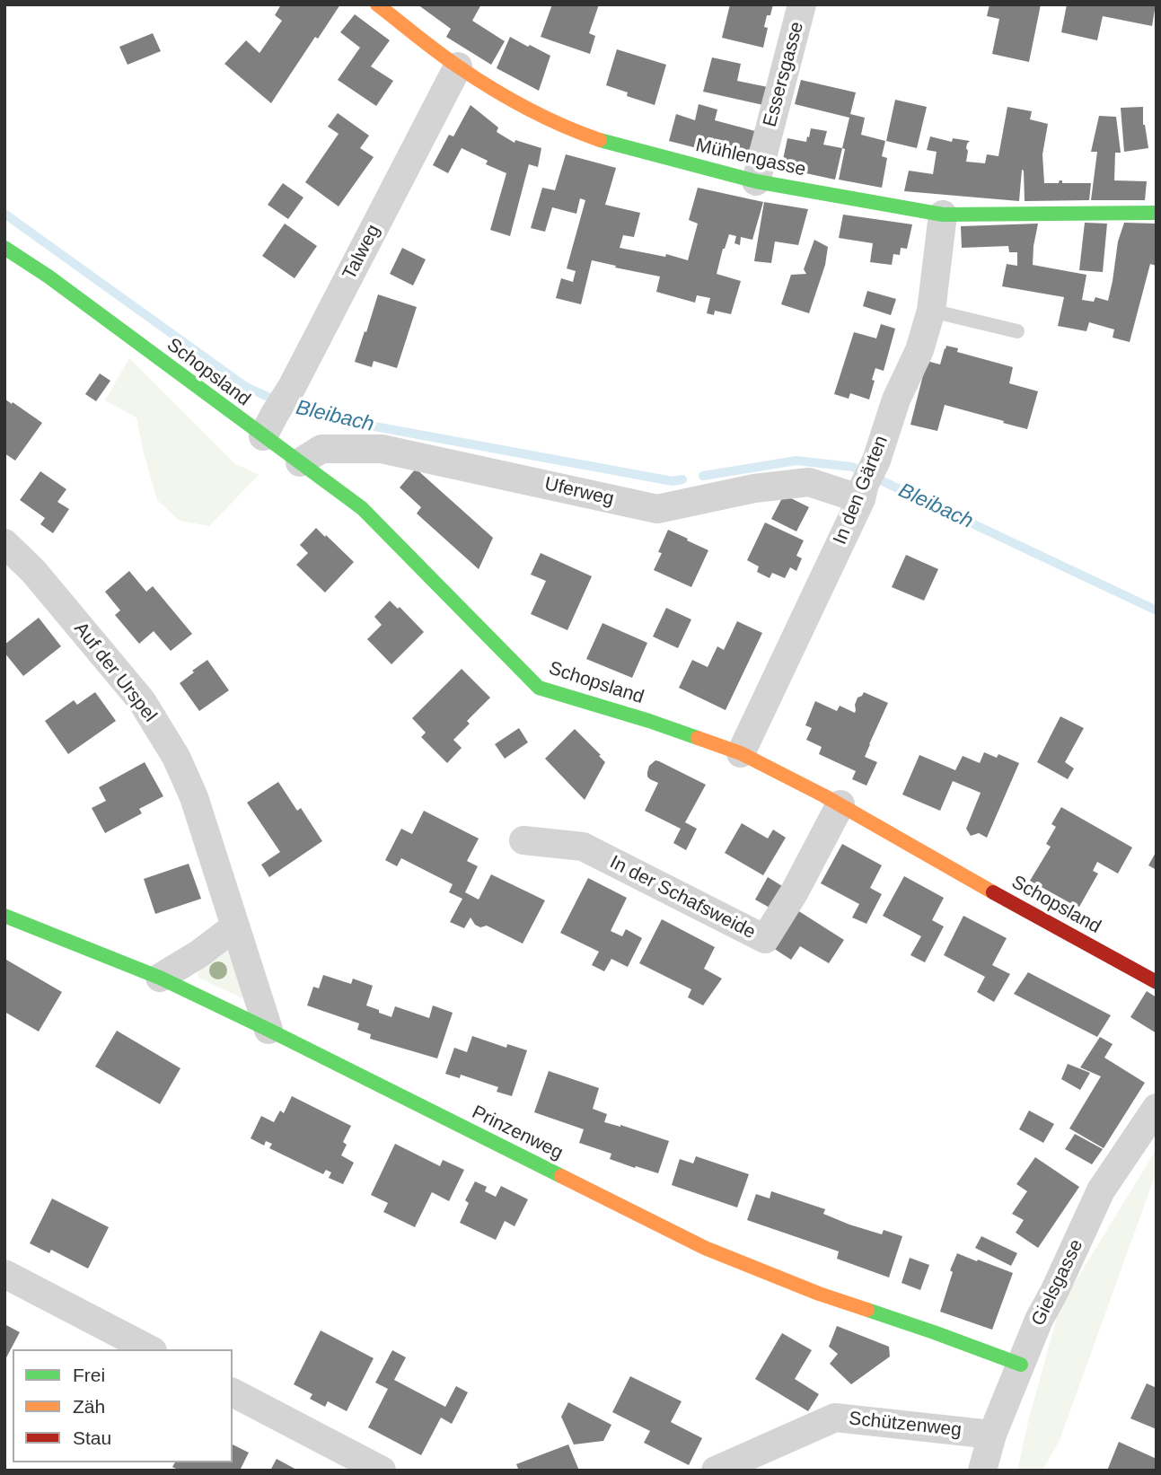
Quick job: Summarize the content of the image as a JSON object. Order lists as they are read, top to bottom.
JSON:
{
  "streets": {
    "street": [
      "Essersgasse",
      "Mühlengasse",
      "Talweg",
      "Schopsland",
      "In den Gärten",
      "Uferweg",
      "Auf der Urspel",
      "In der Schafsweide",
      "Prinzenweg",
      "Gielsgasse",
      "Schützenweg"
    ]
  },
  "crossings": [
    ["Essersgasse", "Mühlengasse"],
    ["Mühlengasse", "Talweg"],
    ["Mühlengasse", "In den Gärten"],
    ["Talweg", "Schopsland"],
    ["Schopsland", "In den Gärten"],
    ["Schopsland", "Uferweg"],
    ["Schopsland", "In der Schafsweide"],
    ["In den Gärten", "Uferweg"],
    ["Auf der Urspel", "Prinzenweg"],
    ["Prinzenweg", "Gielsgasse"],
    ["Gielsgasse", "Schützenweg"]
  ],
  "water": ["Bleibach"],
  "legend": ["Frei", "Zäh", "Stau"]
}
